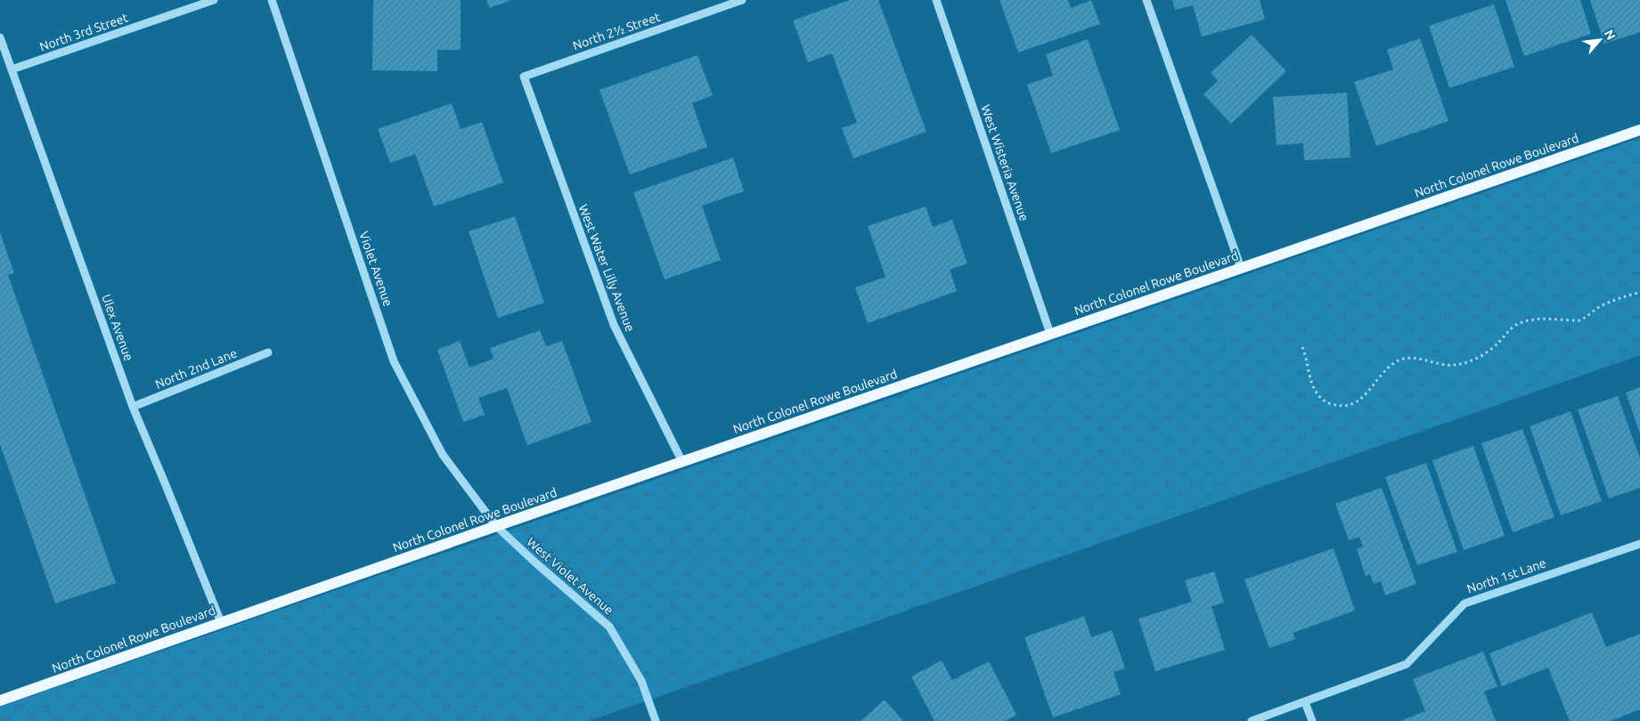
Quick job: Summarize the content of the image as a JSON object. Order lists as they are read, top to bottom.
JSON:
{
  "streets": {
    "main road": ["North Colonel Rowe Boulevard"],
    "street": [
      "North 2½ Street",
      "North 3rd Street",
      "West Wisteria Avenue",
      "West Water Lilly Avenue",
      "Violet Avenue",
      "Ulex Avenue",
      "North 2nd Lane",
      "West Violet Avenue",
      "North 1st Lane"
    ]
  },
  "crossings": [
    ["North 2½ Street", "West Water Lilly Avenue"],
    ["North 3rd Street", "Ulex Avenue"],
    ["West Wisteria Avenue", "North Colonel Rowe Boulevard"],
    ["North Colonel Rowe Boulevard", "West Water Lilly Avenue"],
    ["North Colonel Rowe Boulevard", "Violet Avenue"],
    ["North Colonel Rowe Boulevard", "Ulex Avenue"],
    ["North Colonel Rowe Boulevard", "West Violet Avenue"],
    ["Violet Avenue", "West Violet Avenue"],
    ["Ulex Avenue", "North 2nd Lane"]
  ],
  "north": "top right"
}
